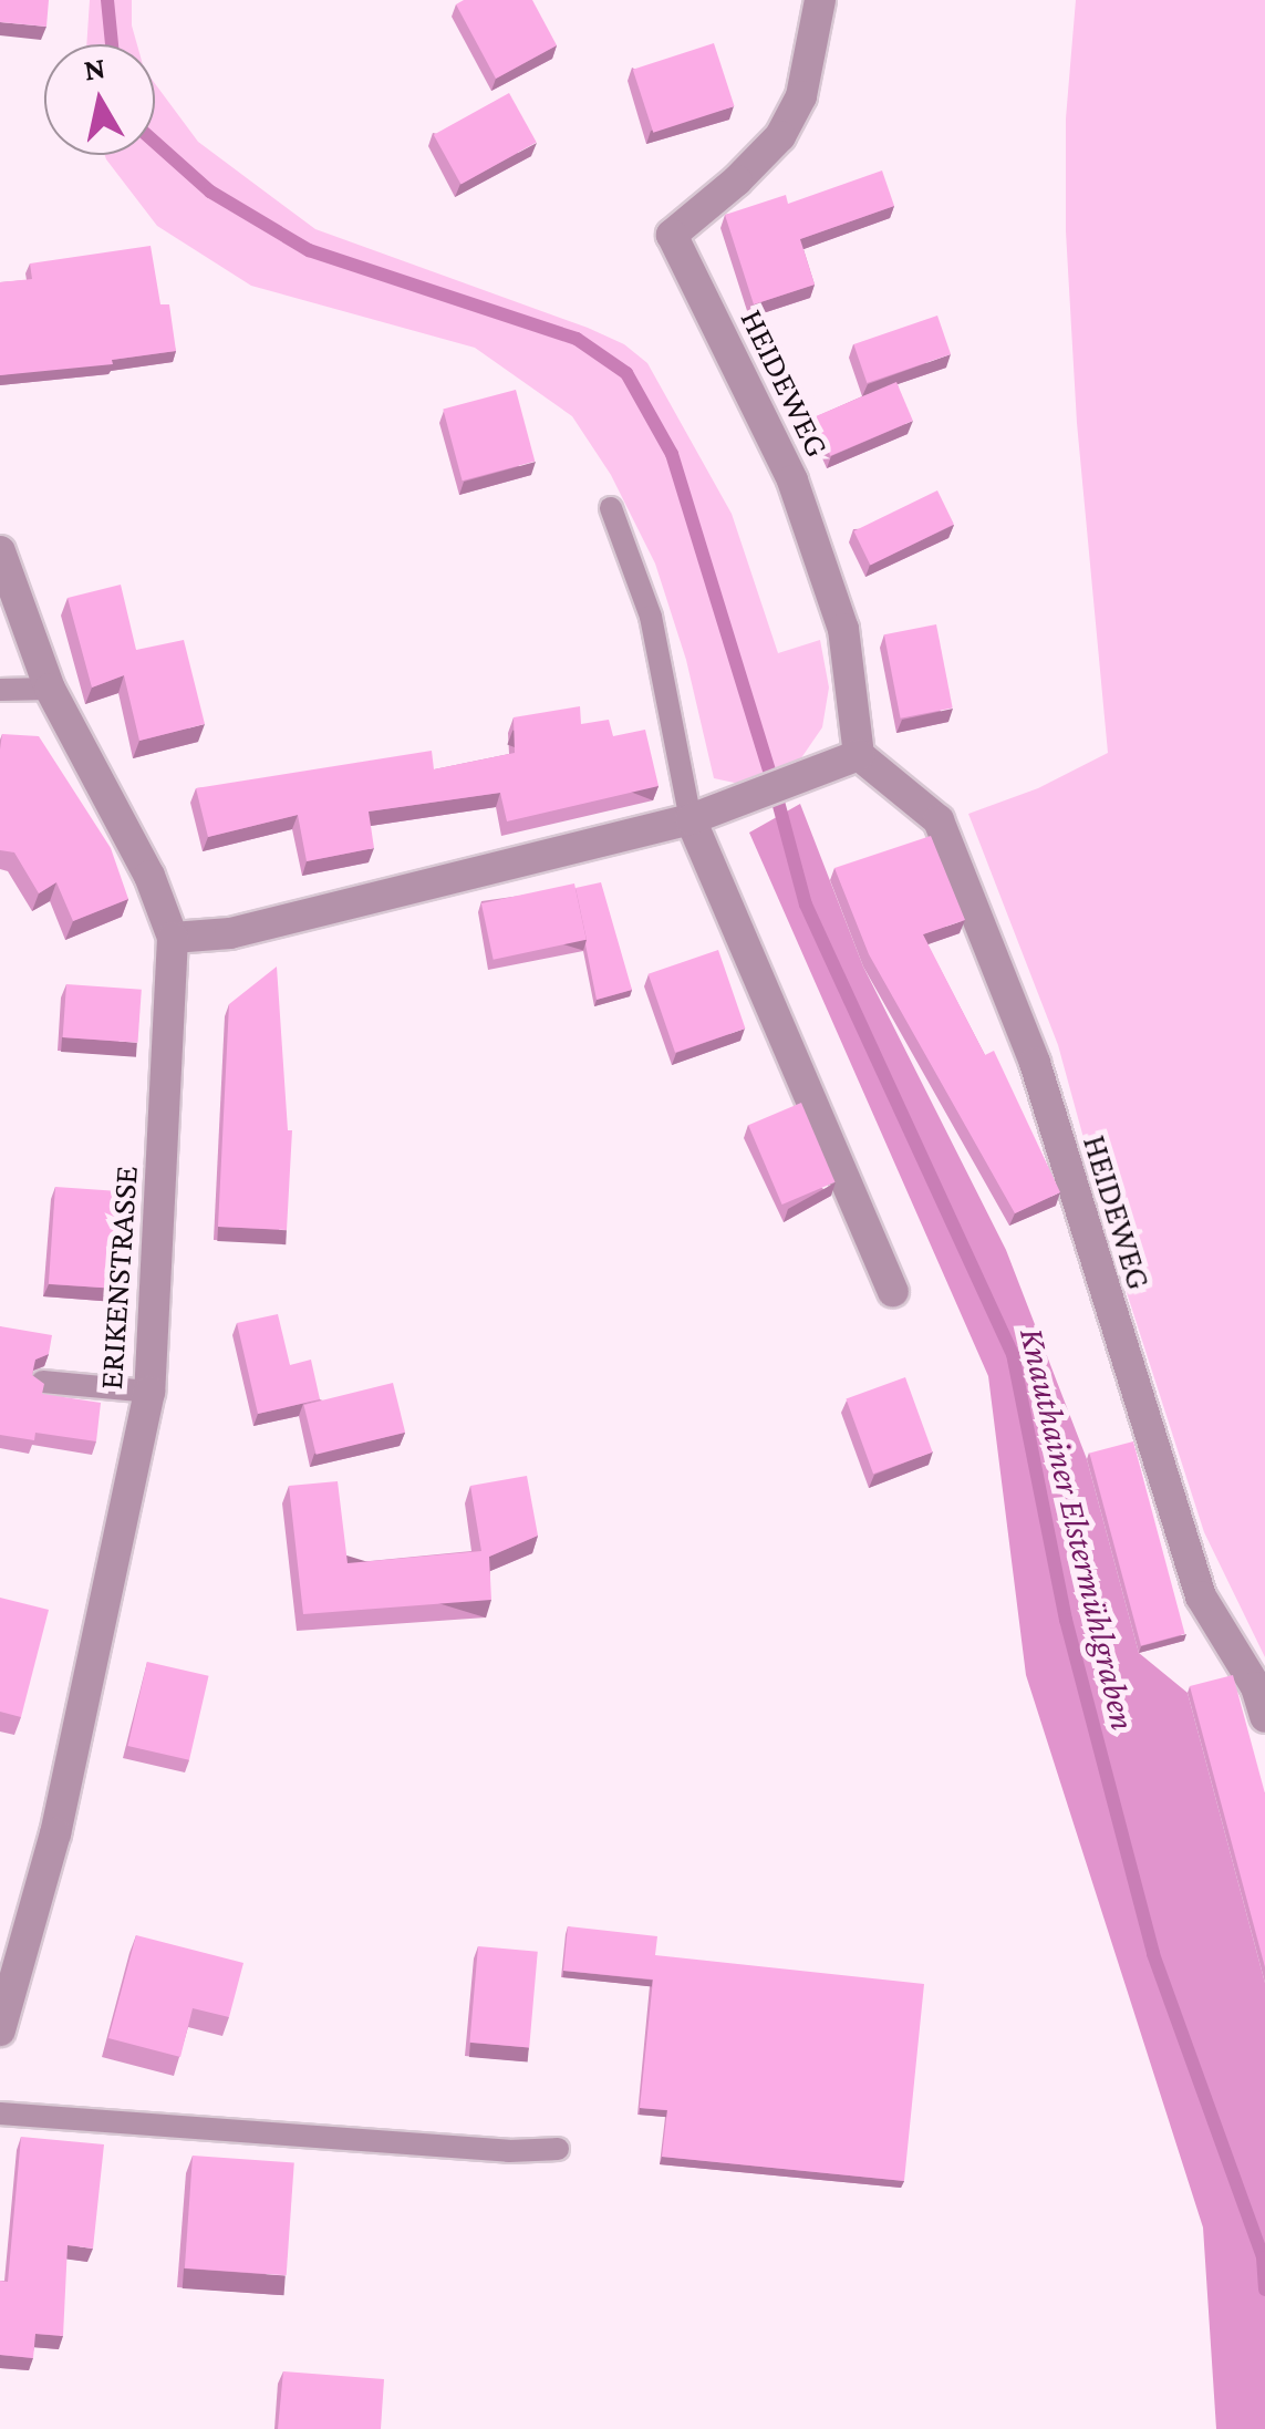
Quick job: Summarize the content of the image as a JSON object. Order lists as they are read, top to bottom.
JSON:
{
  "streets": {
    "street": ["HEIDEWEG", "ERIKENSTRASSE"]
  },
  "water": ["Knauthainer Elstermühlgraben"],
  "north": "top"
}
